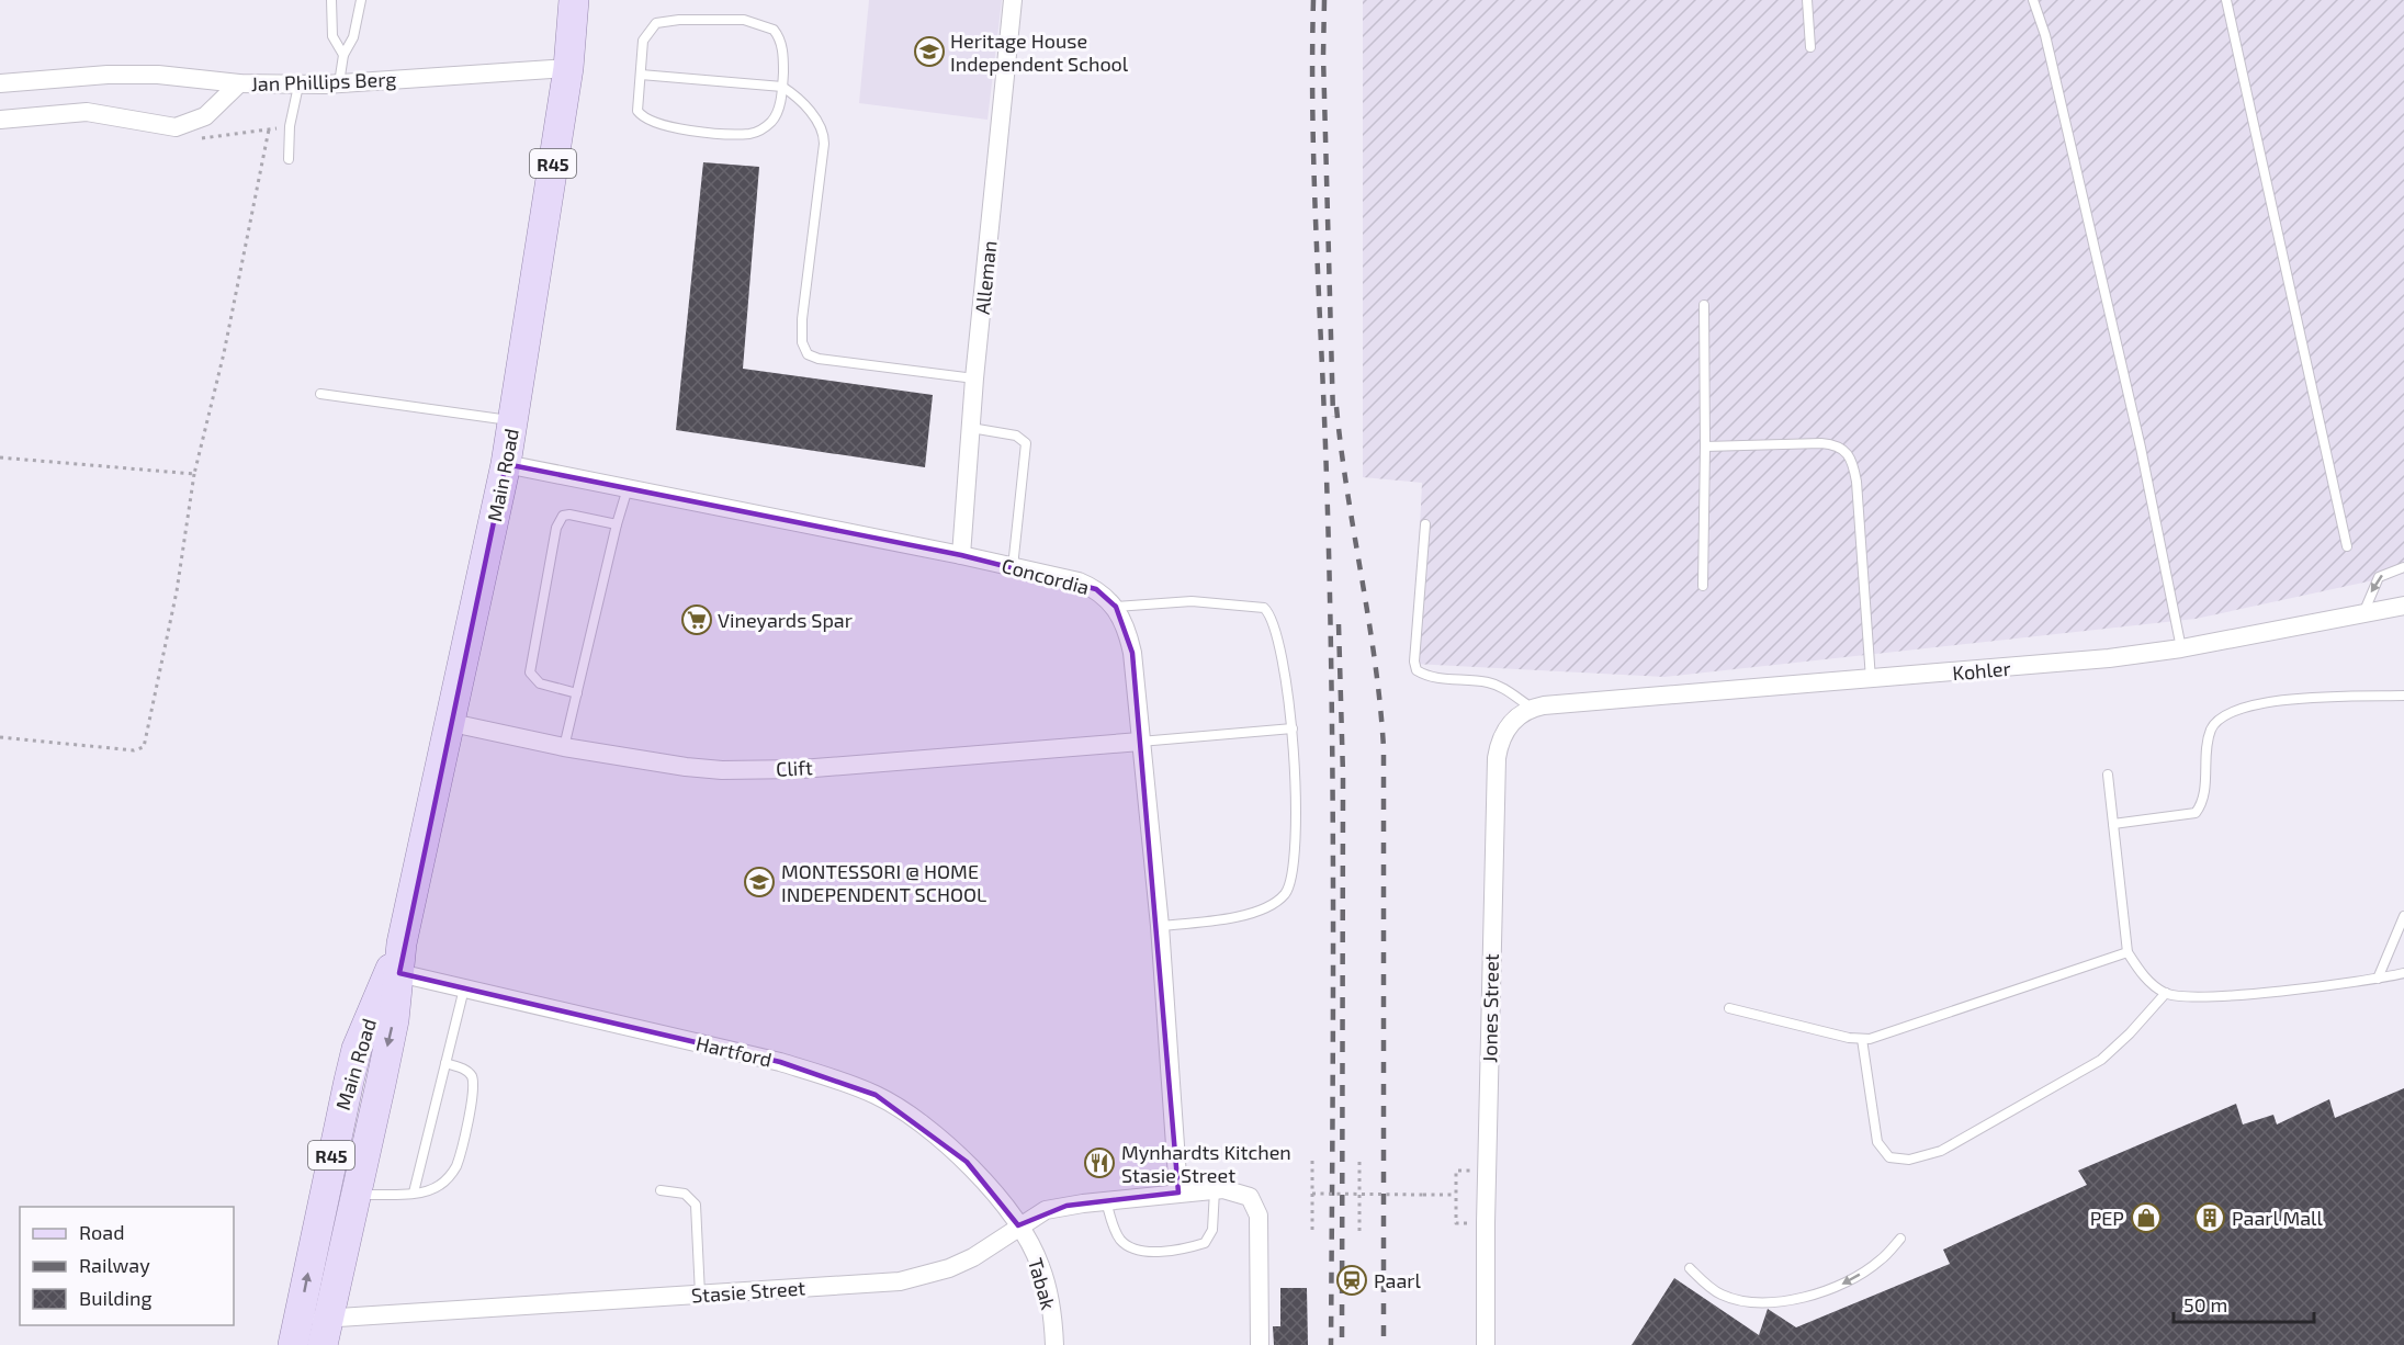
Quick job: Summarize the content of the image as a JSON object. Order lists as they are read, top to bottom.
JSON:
{
  "streets": {
    "main road": ["R45", "Main Road"],
    "street": [
      "Jan Phillips Berg",
      "Alleman",
      "Concordia",
      "Kohler",
      "Clift",
      "Jones Street",
      "Hartford",
      "Tabak",
      "Stasie Street"
    ]
  },
  "crossings": [
    ["Jan Phillips Berg", "Main Road"],
    ["Alleman", "Concordia"],
    ["Main Road", "Concordia"],
    ["Main Road", "Clift"],
    ["Main Road", "Hartford"],
    ["Main Road", "Stasie Street"],
    ["Concordia", "Clift"],
    ["Concordia", "Stasie Street"],
    ["Kohler", "Jones Street"],
    ["Hartford", "Tabak"],
    ["Hartford", "Stasie Street"],
    ["Tabak", "Stasie Street"]
  ],
  "places": {
    "school or university": ["Heritage House Independent School", "MONTESSORI @ HOME INDEPENDENT SCHOOL"],
    "supermarket": ["Vineyards Spar"],
    "restaurant": ["Mynhardts Kitchen Stasie Street"],
    "shop": ["PEP"],
    "building": ["Paarl Mall"],
    "station": ["Paarl"]
  },
  "legend": ["Road", "Railway", "Building"],
  "scale_bar": "50 m"
}
